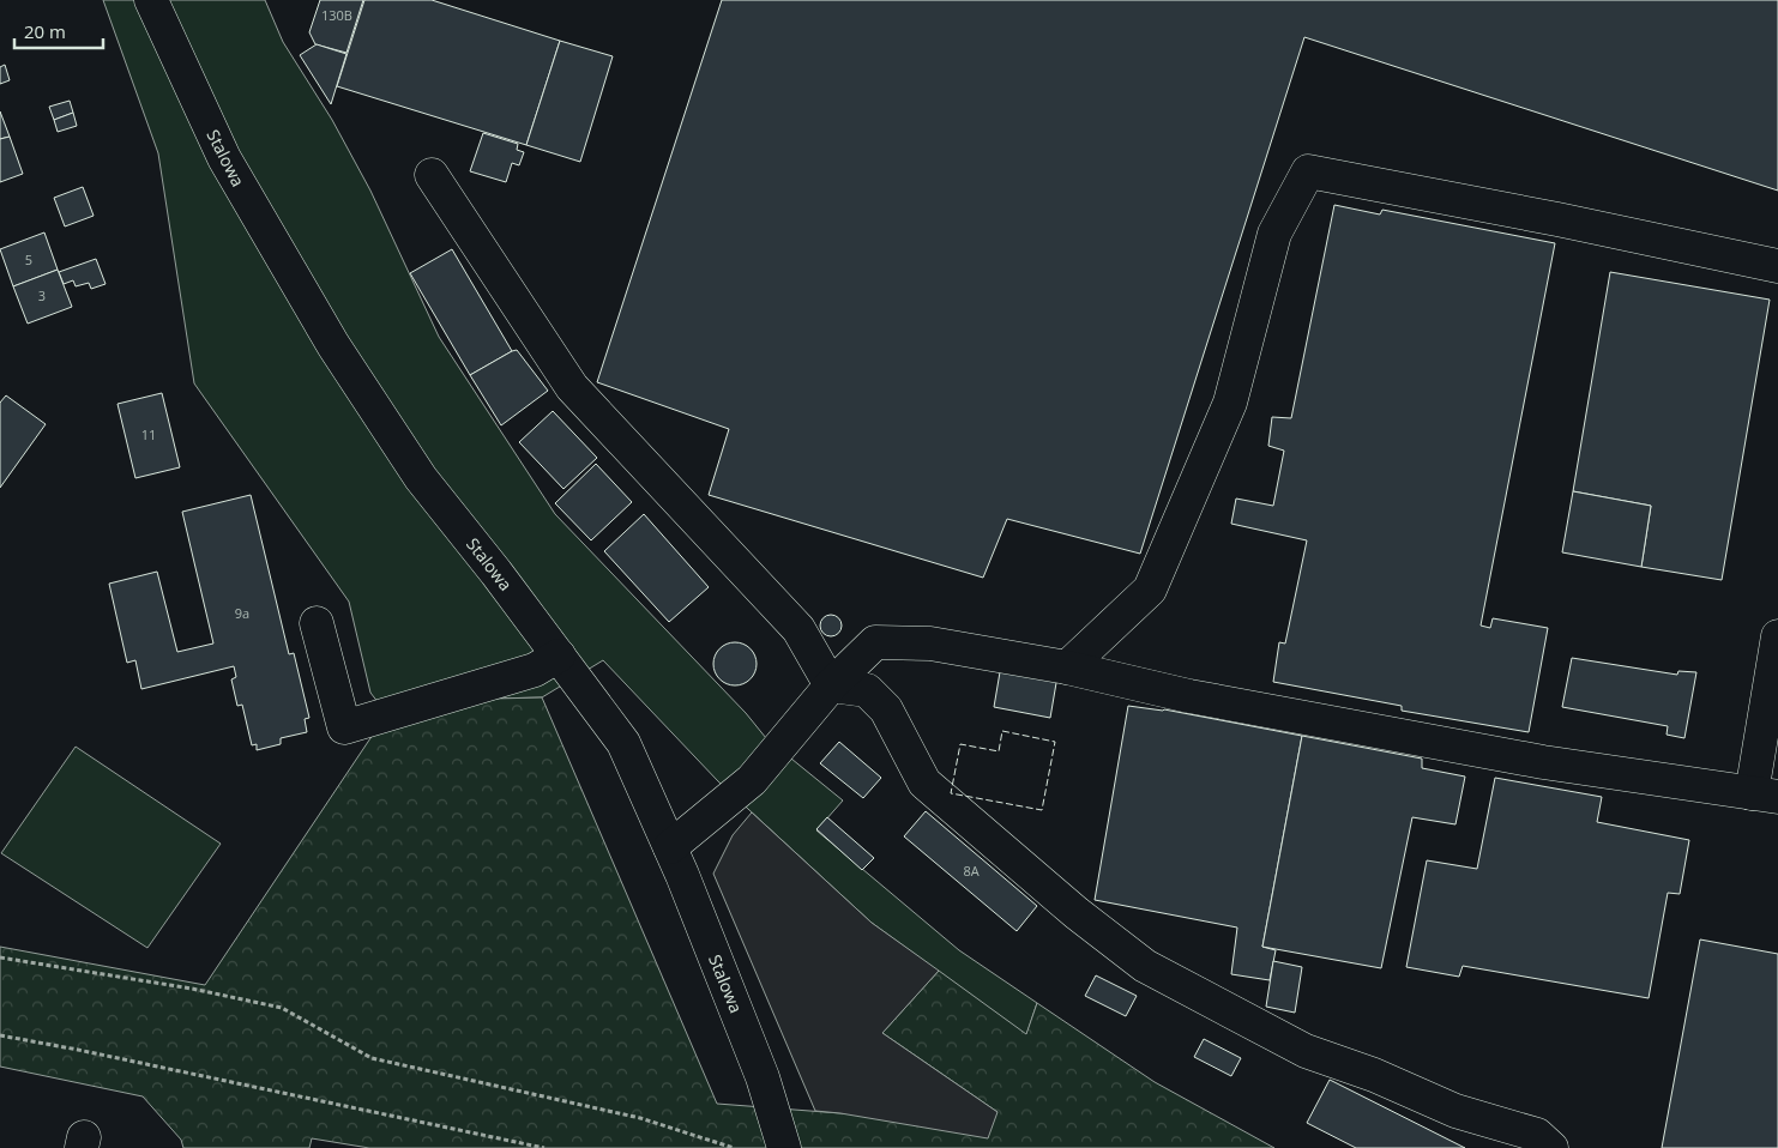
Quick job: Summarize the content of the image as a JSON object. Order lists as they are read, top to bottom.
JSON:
{
  "streets": {
    "street": ["Stalowa"]
  },
  "house_numbers": [
    "130B",
    "5",
    "3",
    "11",
    "9a",
    "8A"
  ],
  "scale_bar": "20 m"
}
